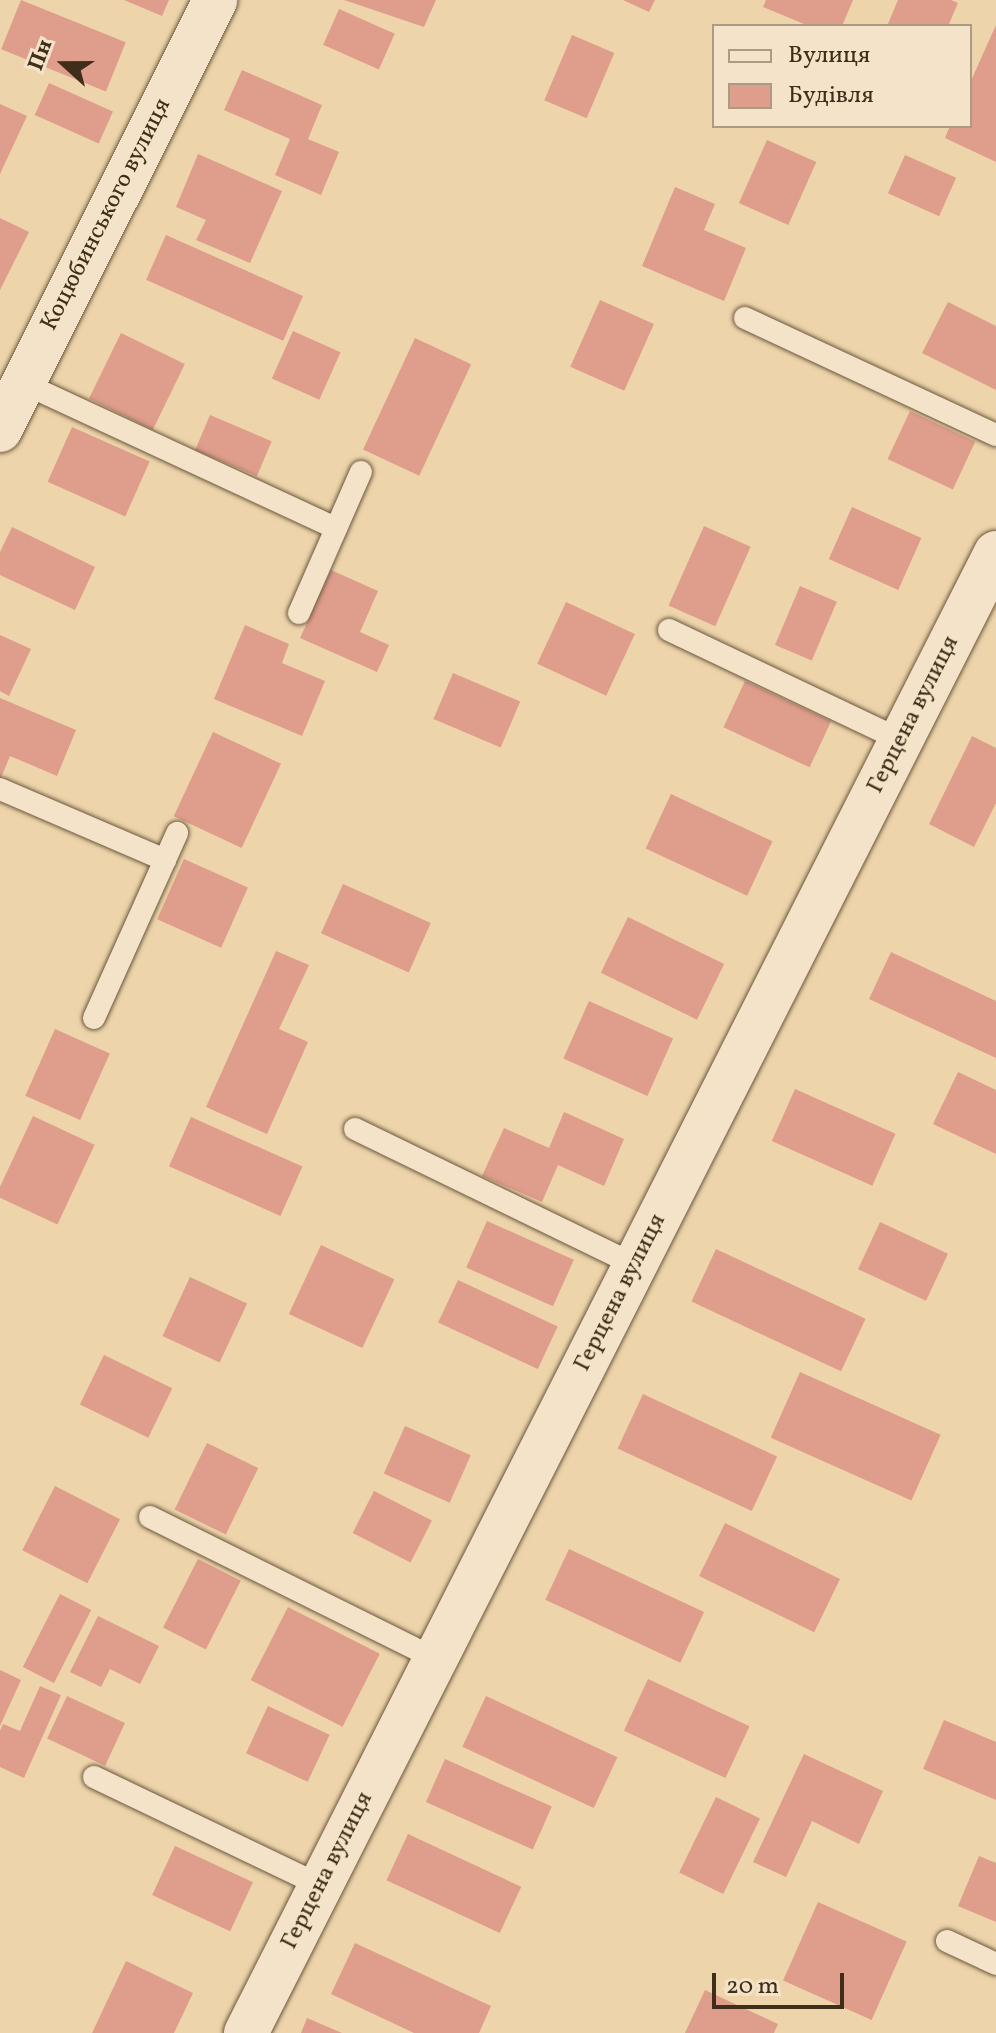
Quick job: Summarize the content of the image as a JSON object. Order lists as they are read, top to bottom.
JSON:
{
  "streets": {
    "street": ["Коцюбинського вулиця", "Герцена вулиця"]
  },
  "legend": ["Вулиця", "Будівля"],
  "scale_bar": "20 m",
  "north": "left"
}
